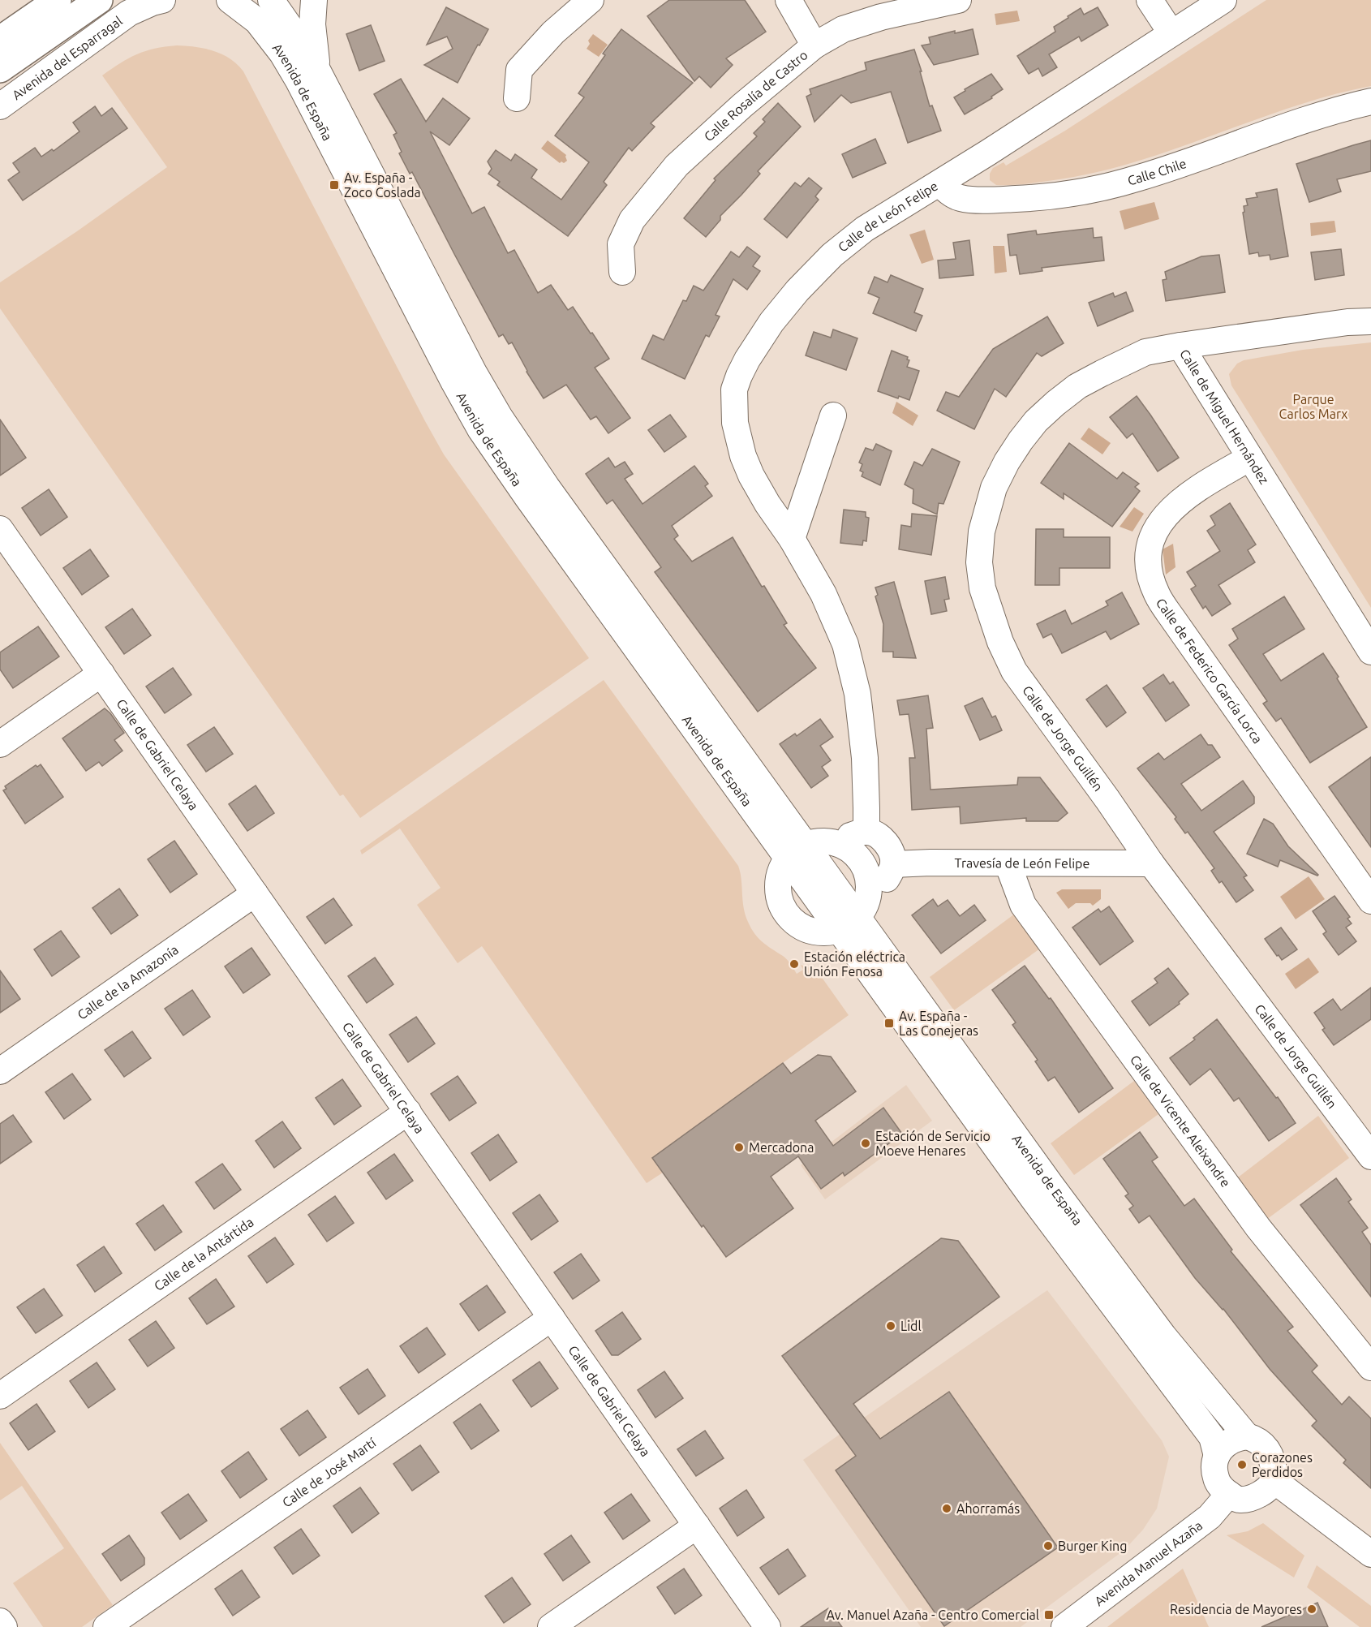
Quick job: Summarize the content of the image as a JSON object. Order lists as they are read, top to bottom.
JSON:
{
  "streets": {
    "street": [
      "Avenida del Esparragal",
      "Avenida de España",
      "Calle Rosalía de Castro",
      "Calle Chile",
      "Calle de León Felipe",
      "Calle de Miguel Hernández",
      "Calle de Federico García Lorca",
      "Calle de Jorge Guillén",
      "Calle de Gabriel Celaya",
      "Travesía de León Felipe",
      "Calle de la Amazonía",
      "Calle de Vicente Aleixandre",
      "Calle de la Antártida",
      "Calle de José Martí",
      "Avenida Manuel Azaña"
    ]
  },
  "crossings": [
    ["Avenida de España", "Avenida Manuel Azaña"],
    ["Calle Chile", "Calle de León Felipe"],
    ["Calle de Miguel Hernández", "Calle de Federico García Lorca"],
    ["Calle de Miguel Hernández", "Calle de Jorge Guillén"],
    ["Calle de Jorge Guillén", "Travesía de León Felipe"],
    ["Calle de Gabriel Celaya", "Calle de la Amazonía"],
    ["Calle de Gabriel Celaya", "Calle de la Antártida"],
    ["Calle de Gabriel Celaya", "Calle de José Martí"],
    ["Travesía de León Felipe", "Calle de Vicente Aleixandre"]
  ],
  "parks": ["Parque Carlos Marx"],
  "places": {
    "transit": ["Av. España - Zoco Coslada", "Av. España - Las Conejeras", "Av. Manuel Azaña - Centro Comercial"],
    "other": [
      "Estación eléctrica Unión Fenosa",
      "Estación de Servicio Moeve Henares",
      "Mercadona",
      "Lidl",
      "Corazones Perdidos",
      "Ahorramás",
      "Burger King",
      "Residencia de Mayores"
    ]
  }
}
